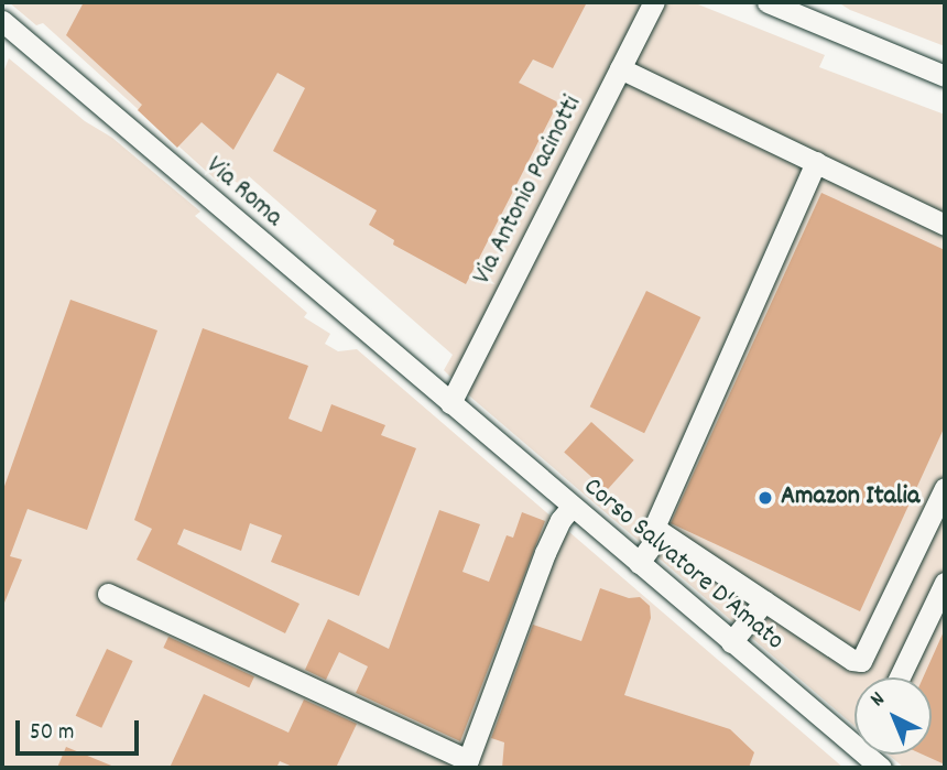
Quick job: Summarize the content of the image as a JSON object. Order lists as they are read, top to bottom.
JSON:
{
  "streets": {
    "street": ["Via Antonio Pacinotti", "Via Roma", "Corso Salvatore D'Amato"]
  },
  "crossings": [
    ["Via Antonio Pacinotti", "Via Roma"],
    ["Via Antonio Pacinotti", "Corso Salvatore D'Amato"],
    ["Via Roma", "Corso Salvatore D'Amato"]
  ],
  "places": ["Amazon Italia"],
  "scale_bar": "50 m",
  "north": "top left"
}
